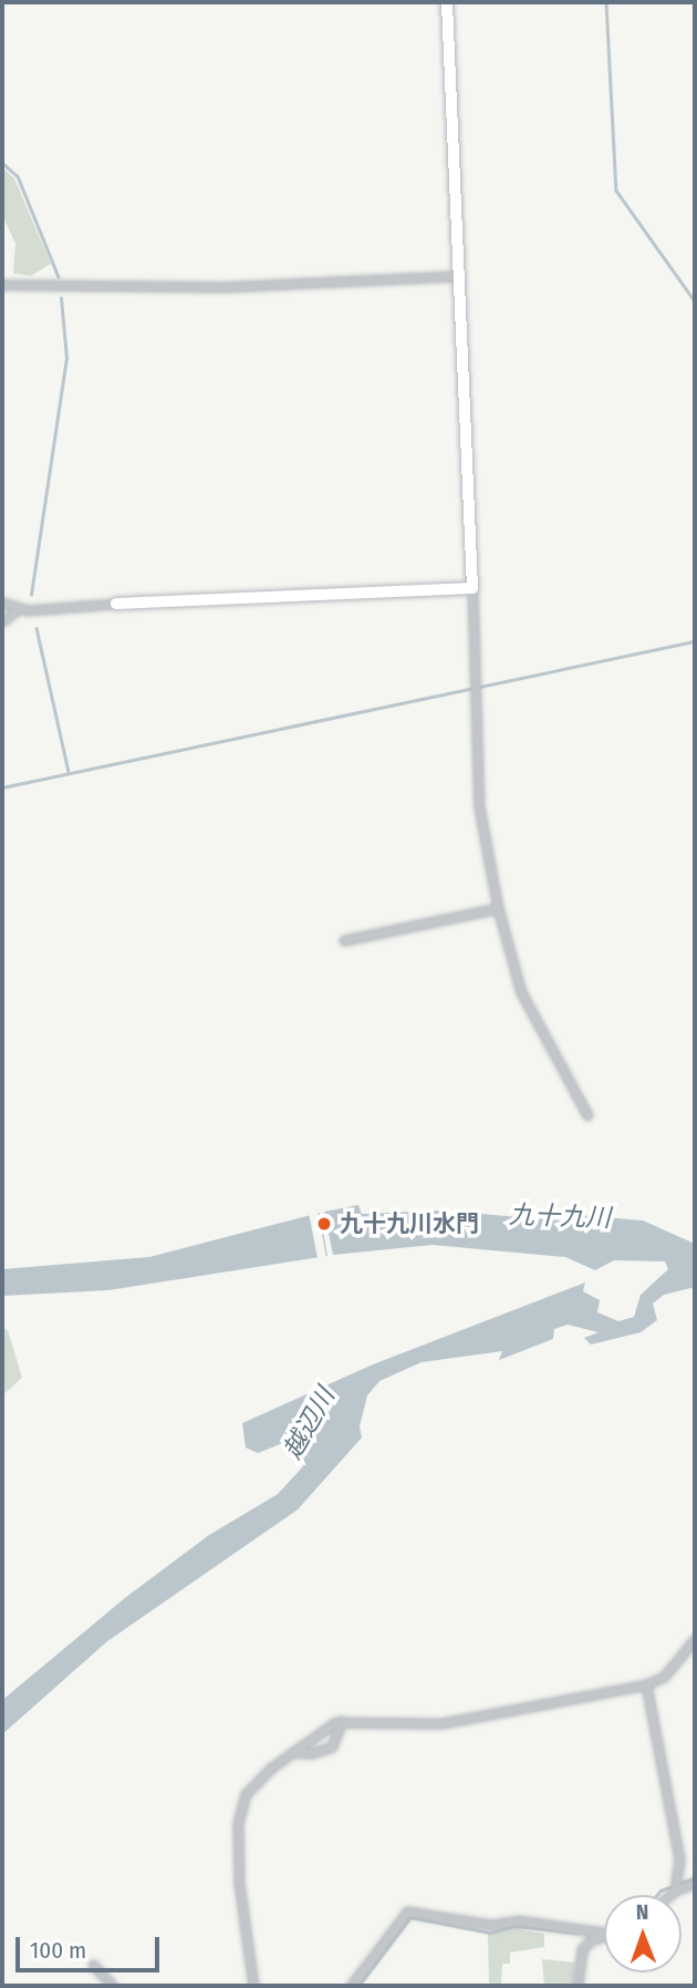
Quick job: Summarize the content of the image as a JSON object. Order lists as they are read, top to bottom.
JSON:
{
  "water": ["九十九川", "越辺川"],
  "places": ["九十九川水門"],
  "scale_bar": "100 m",
  "north": "top"
}
